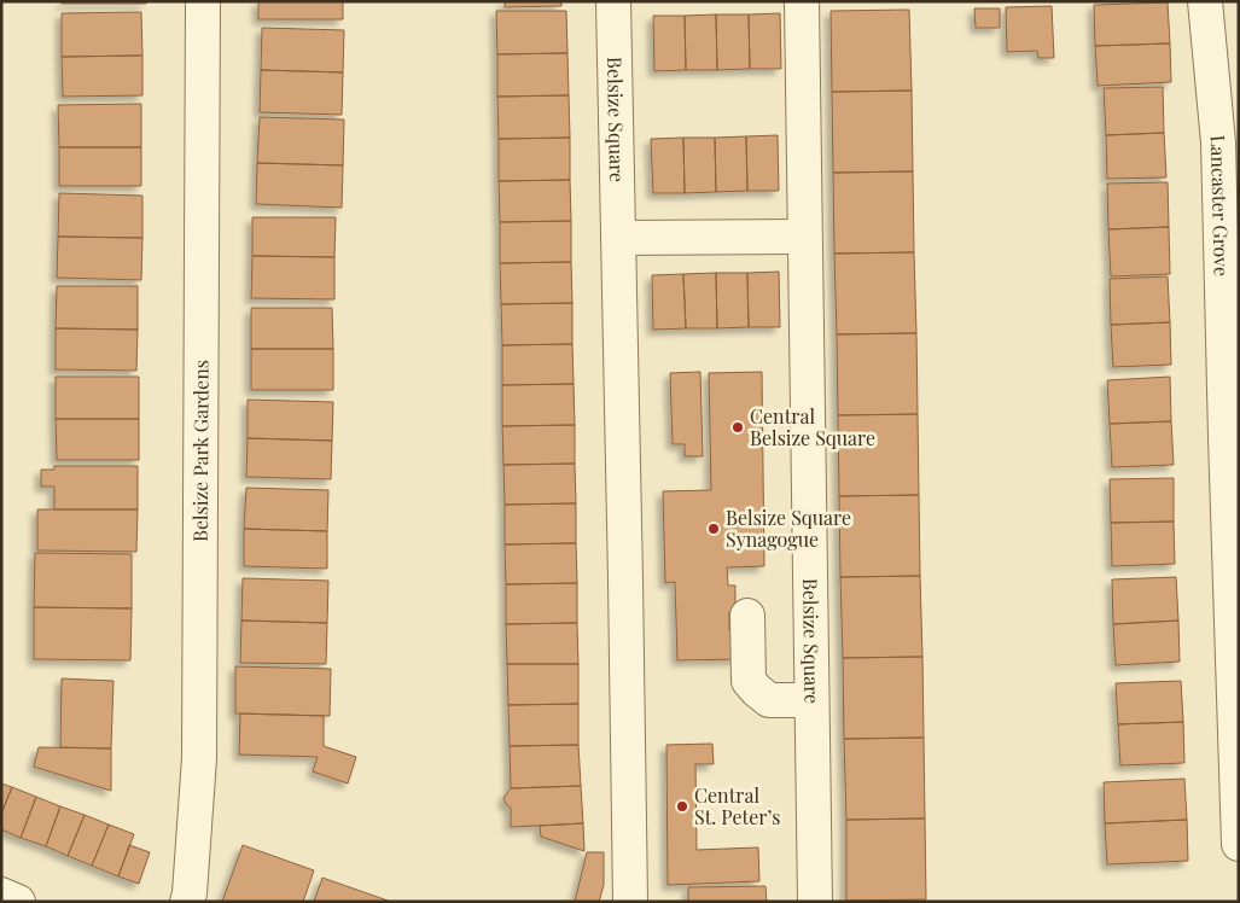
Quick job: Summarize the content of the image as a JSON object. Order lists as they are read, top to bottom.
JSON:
{
  "streets": {
    "street": ["Belsize Square", "Lancaster Grove", "Belsize Park Gardens"]
  },
  "places": ["Central Belsize Square", "Belsize Square Synagogue", "Central St. Peter’s"]
}
